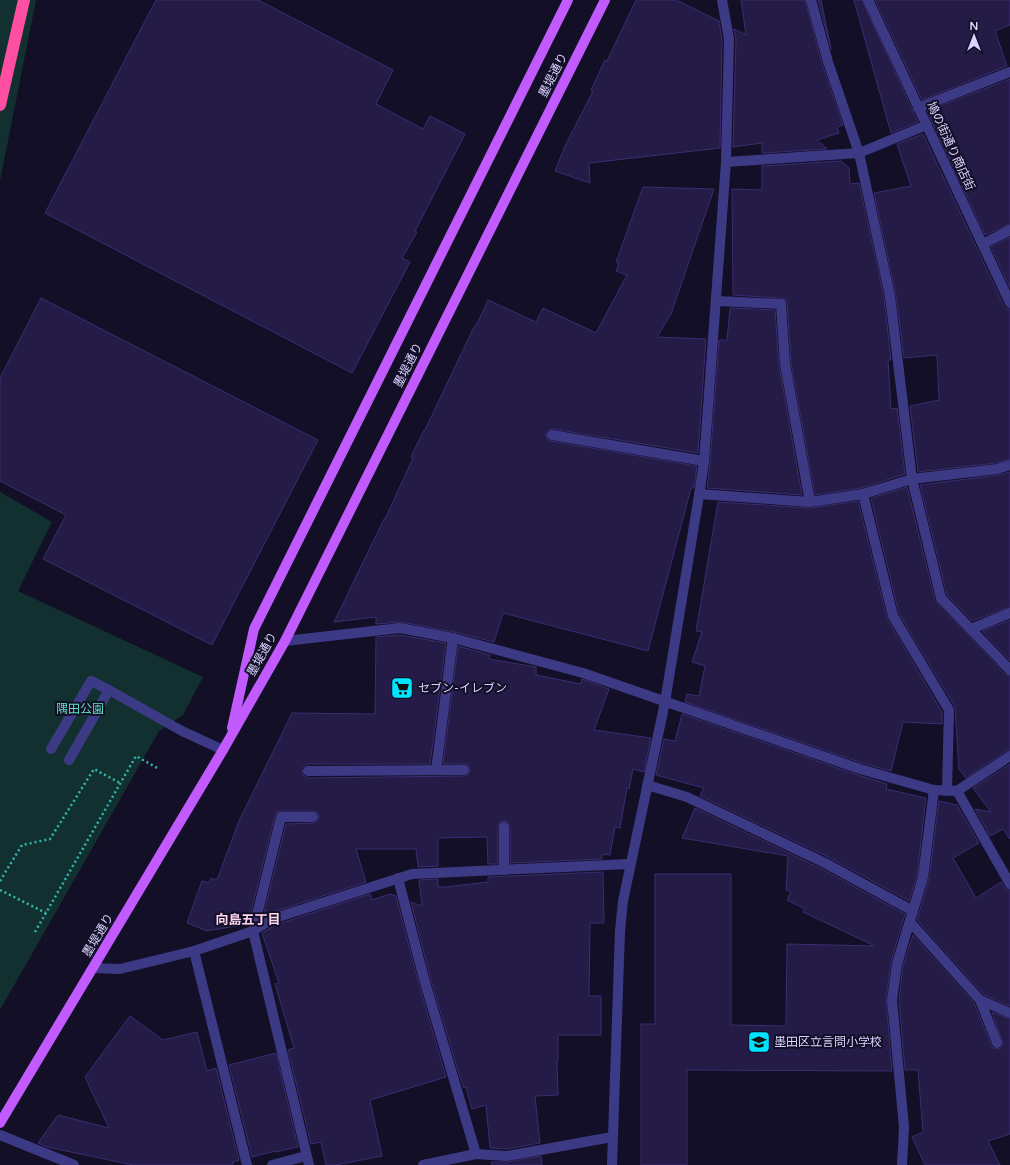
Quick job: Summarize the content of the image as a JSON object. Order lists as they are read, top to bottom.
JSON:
{
  "streets": {
    "main road": ["墨堤通り"],
    "street": ["鳩の街通り商店街"]
  },
  "districts": ["向島五丁目"],
  "parks": ["隅田公園"],
  "places": {
    "supermarket": ["セブン-イレブン"],
    "school or university": ["墨田区立言問小学校"]
  },
  "north": "top"
}
